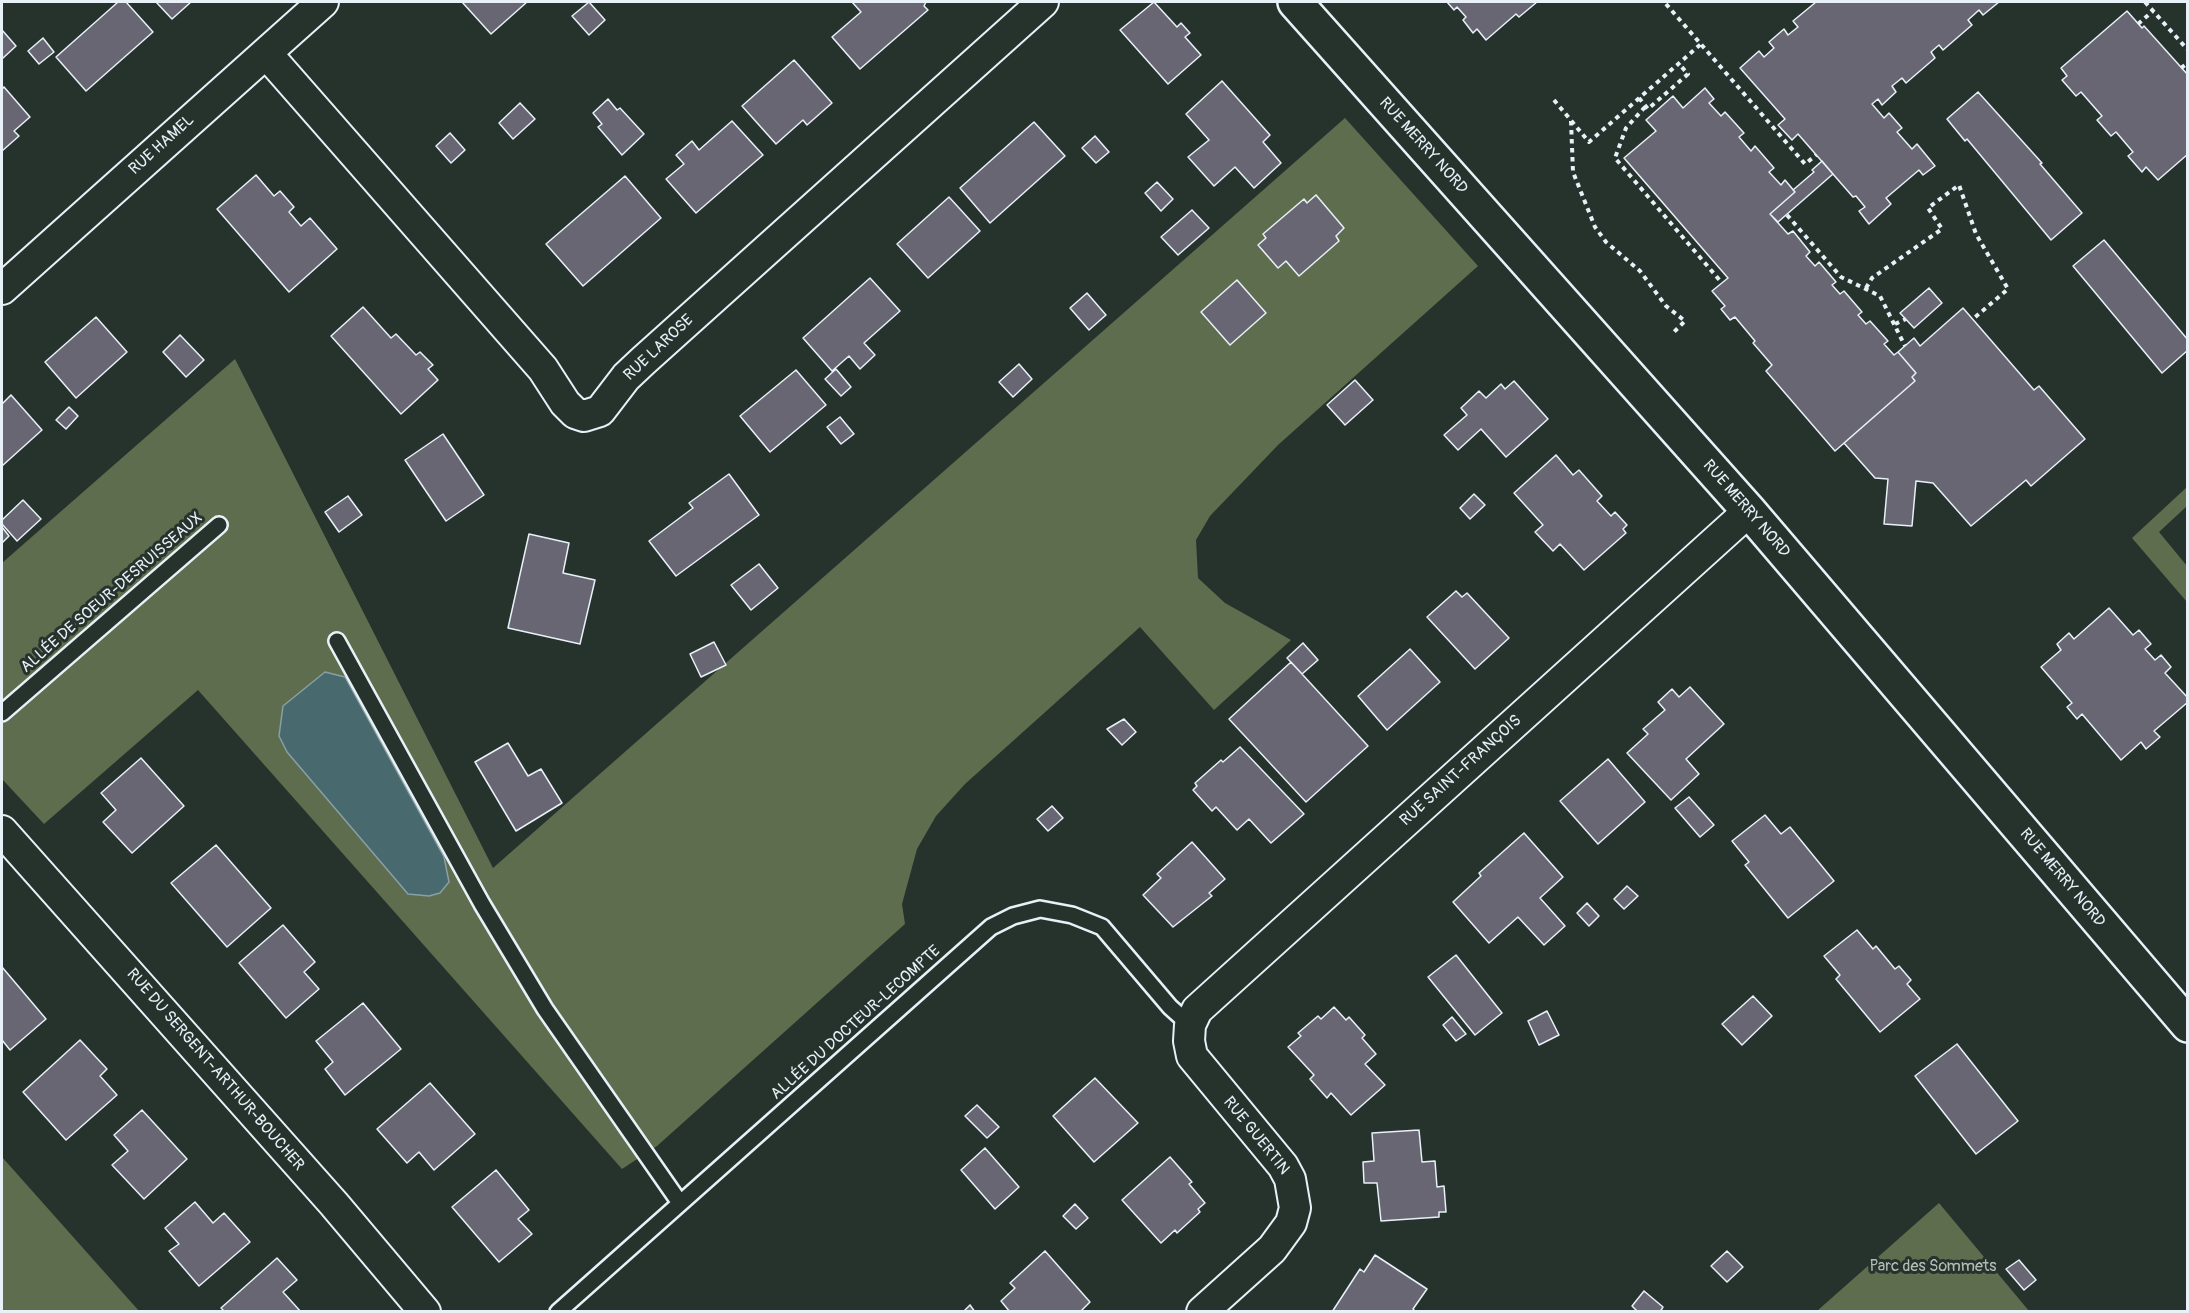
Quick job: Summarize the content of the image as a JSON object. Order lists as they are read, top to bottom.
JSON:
{
  "streets": {
    "main road": ["RUE MERRY NORD"],
    "street": [
      "RUE HAMEL",
      "RUE LAROSE",
      "RUE SAINT-FRANÇOIS",
      "RUE DU SERGENT-ARTHUR-BOUCHER",
      "RUE GUERTIN"
    ],
    "lane": ["ALLÉE DE SOEUR-DESRUISSEAUX", "ALLÉE DU DOCTEUR-LECOMPTE"]
  },
  "crossings": [
    ["RUE HAMEL", "RUE LAROSE"],
    ["RUE MERRY NORD", "RUE SAINT-FRANÇOIS"],
    ["RUE SAINT-FRANÇOIS", "ALLÉE DU DOCTEUR-LECOMPTE"],
    ["RUE SAINT-FRANÇOIS", "RUE GUERTIN"],
    ["ALLÉE DU DOCTEUR-LECOMPTE", "RUE GUERTIN"]
  ],
  "parks": ["Parc des Sommets"]
}
